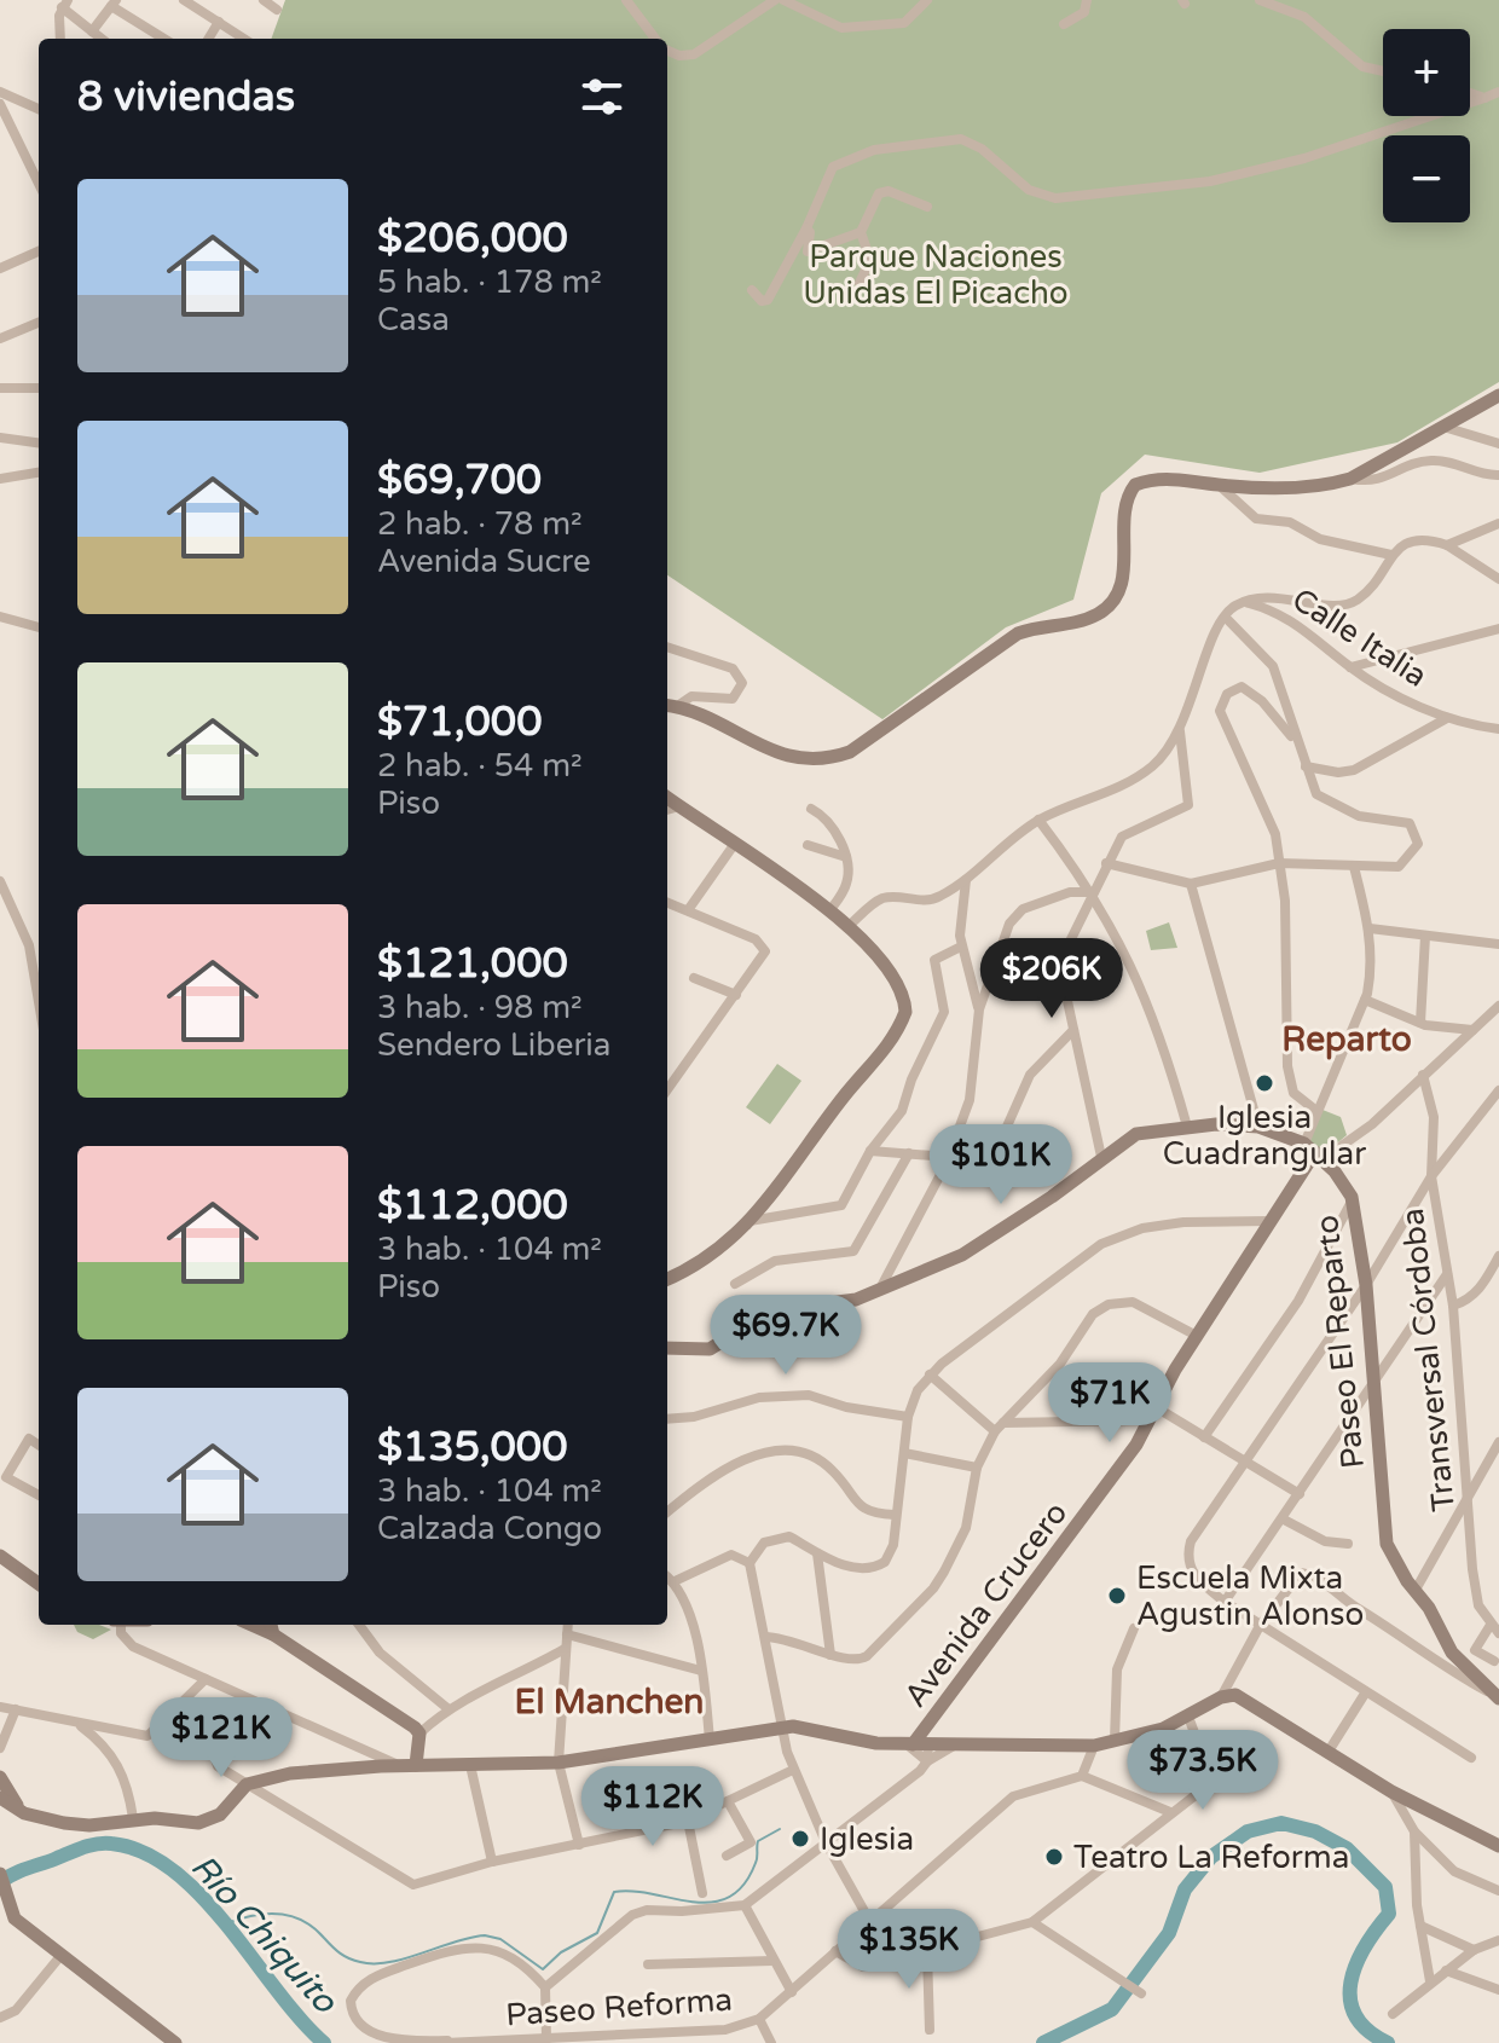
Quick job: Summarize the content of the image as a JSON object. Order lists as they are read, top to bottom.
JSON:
{
  "streets": {
    "street": [
      "Calle Italia",
      "Paseo El Reparto",
      "Transversal Córdoba",
      "Avenida Crucero",
      "Paseo Reforma"
    ]
  },
  "crossings": [
    ["Paseo El Reparto", "Avenida Crucero"],
    ["Transversal Córdoba", "Avenida Crucero"]
  ],
  "districts": ["Reparto", "El Manchen"],
  "water": ["Río Chiquito"],
  "parks": ["Parque Naciones Unidas El Picacho"],
  "places": [
    "Iglesia Cuadrangular",
    "Escuela Mixta Agustin Alonso",
    "Iglesia",
    "Teatro La Reforma"
  ],
  "page": {
    "map_buttons": ["+", "−"],
    "heading": "8 viviendas",
    "list": [
      {
        "name": "$206,000",
        "note": "5 hab. · 178 m² · Casa"
      },
      {
        "name": "$69,700",
        "note": "2 hab. · 78 m² · Avenida Sucre"
      },
      {
        "name": "$71,000",
        "note": "2 hab. · 54 m² · Piso"
      },
      {
        "name": "$121,000",
        "note": "3 hab. · 98 m² · Sendero Liberia"
      },
      {
        "name": "$112,000",
        "note": "3 hab. · 104 m² · Piso"
      },
      {
        "name": "$135,000",
        "note": "3 hab. · 104 m² · Calzada Congo"
      }
    ],
    "price": [
      "$206K",
      "$101K",
      "$69.7K",
      "$71K",
      "$121K",
      "$73.5K",
      "$112K",
      "$135K"
    ]
  }
}
